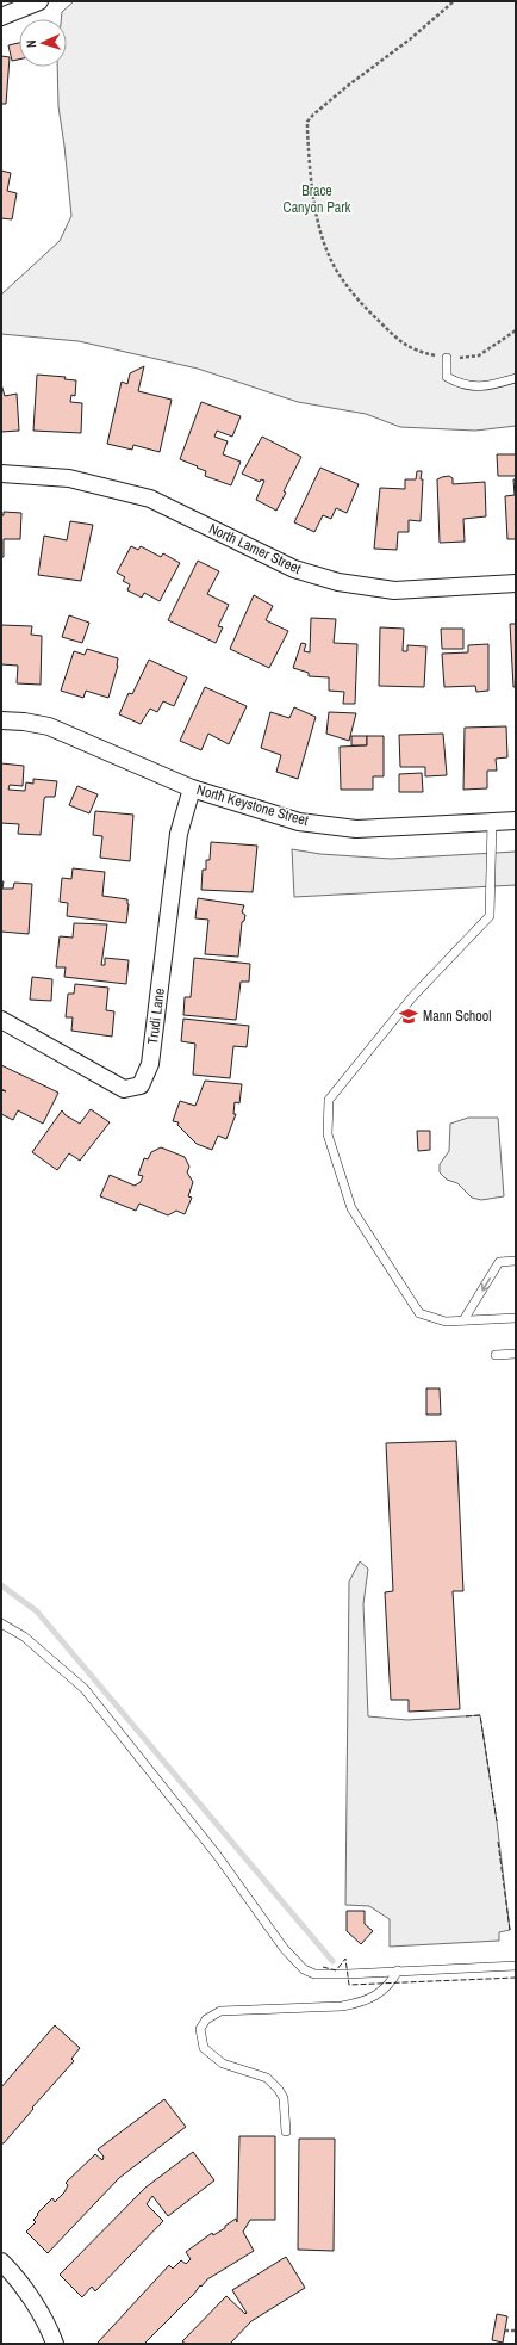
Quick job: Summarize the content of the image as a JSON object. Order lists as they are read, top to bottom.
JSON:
{
  "streets": {
    "street": ["North Lamer Street", "North Keystone Street", "Trudi Lane"]
  },
  "crossings": [
    ["North Keystone Street", "Trudi Lane"]
  ],
  "parks": ["Brace Canyon Park"],
  "places": {
    "school or university": ["Mann School"]
  },
  "north": "left"
}
